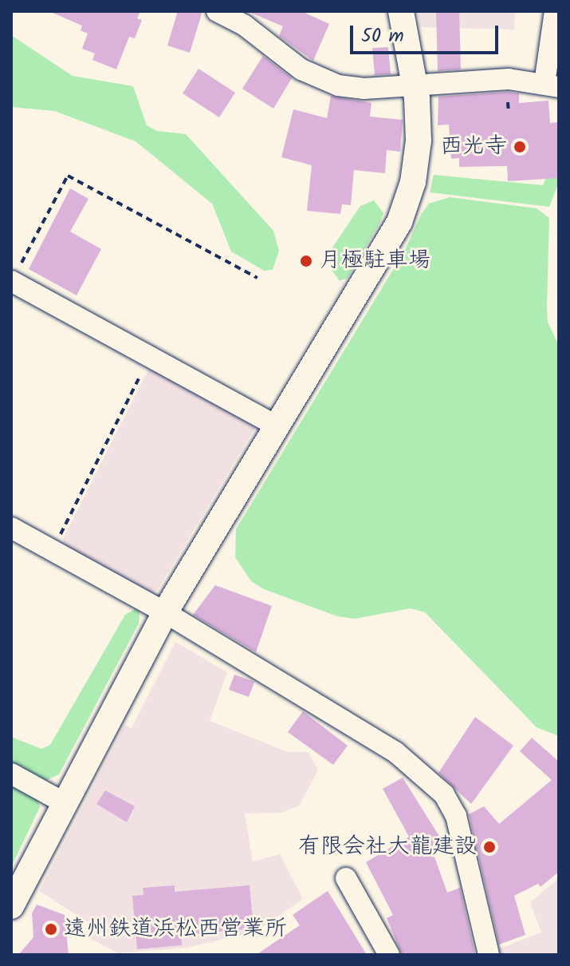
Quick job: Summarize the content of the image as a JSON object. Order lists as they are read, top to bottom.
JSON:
{
  "places": [
    "西光寺",
    "月極駐車場",
    "有限会社大龍建設",
    "遠州鉄道浜松西営業所"
  ],
  "scale_bar": "50 m"
}
